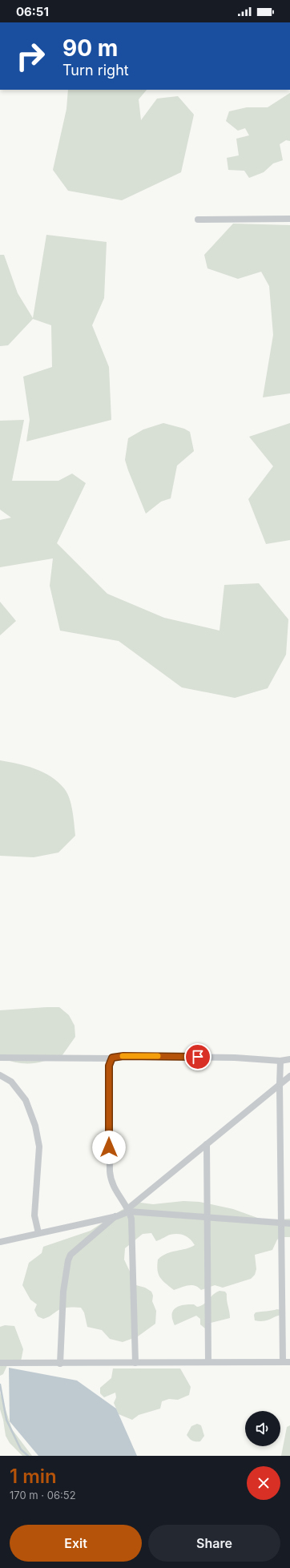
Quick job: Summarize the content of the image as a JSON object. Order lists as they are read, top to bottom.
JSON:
{
  "page": {
    "status": "06:51",
    "turn": ["90 m", "Turn right"],
    "heading": ["1 min", "170 m · 06:52"],
    "buttons": ["Exit", "Share"]
  }
}
